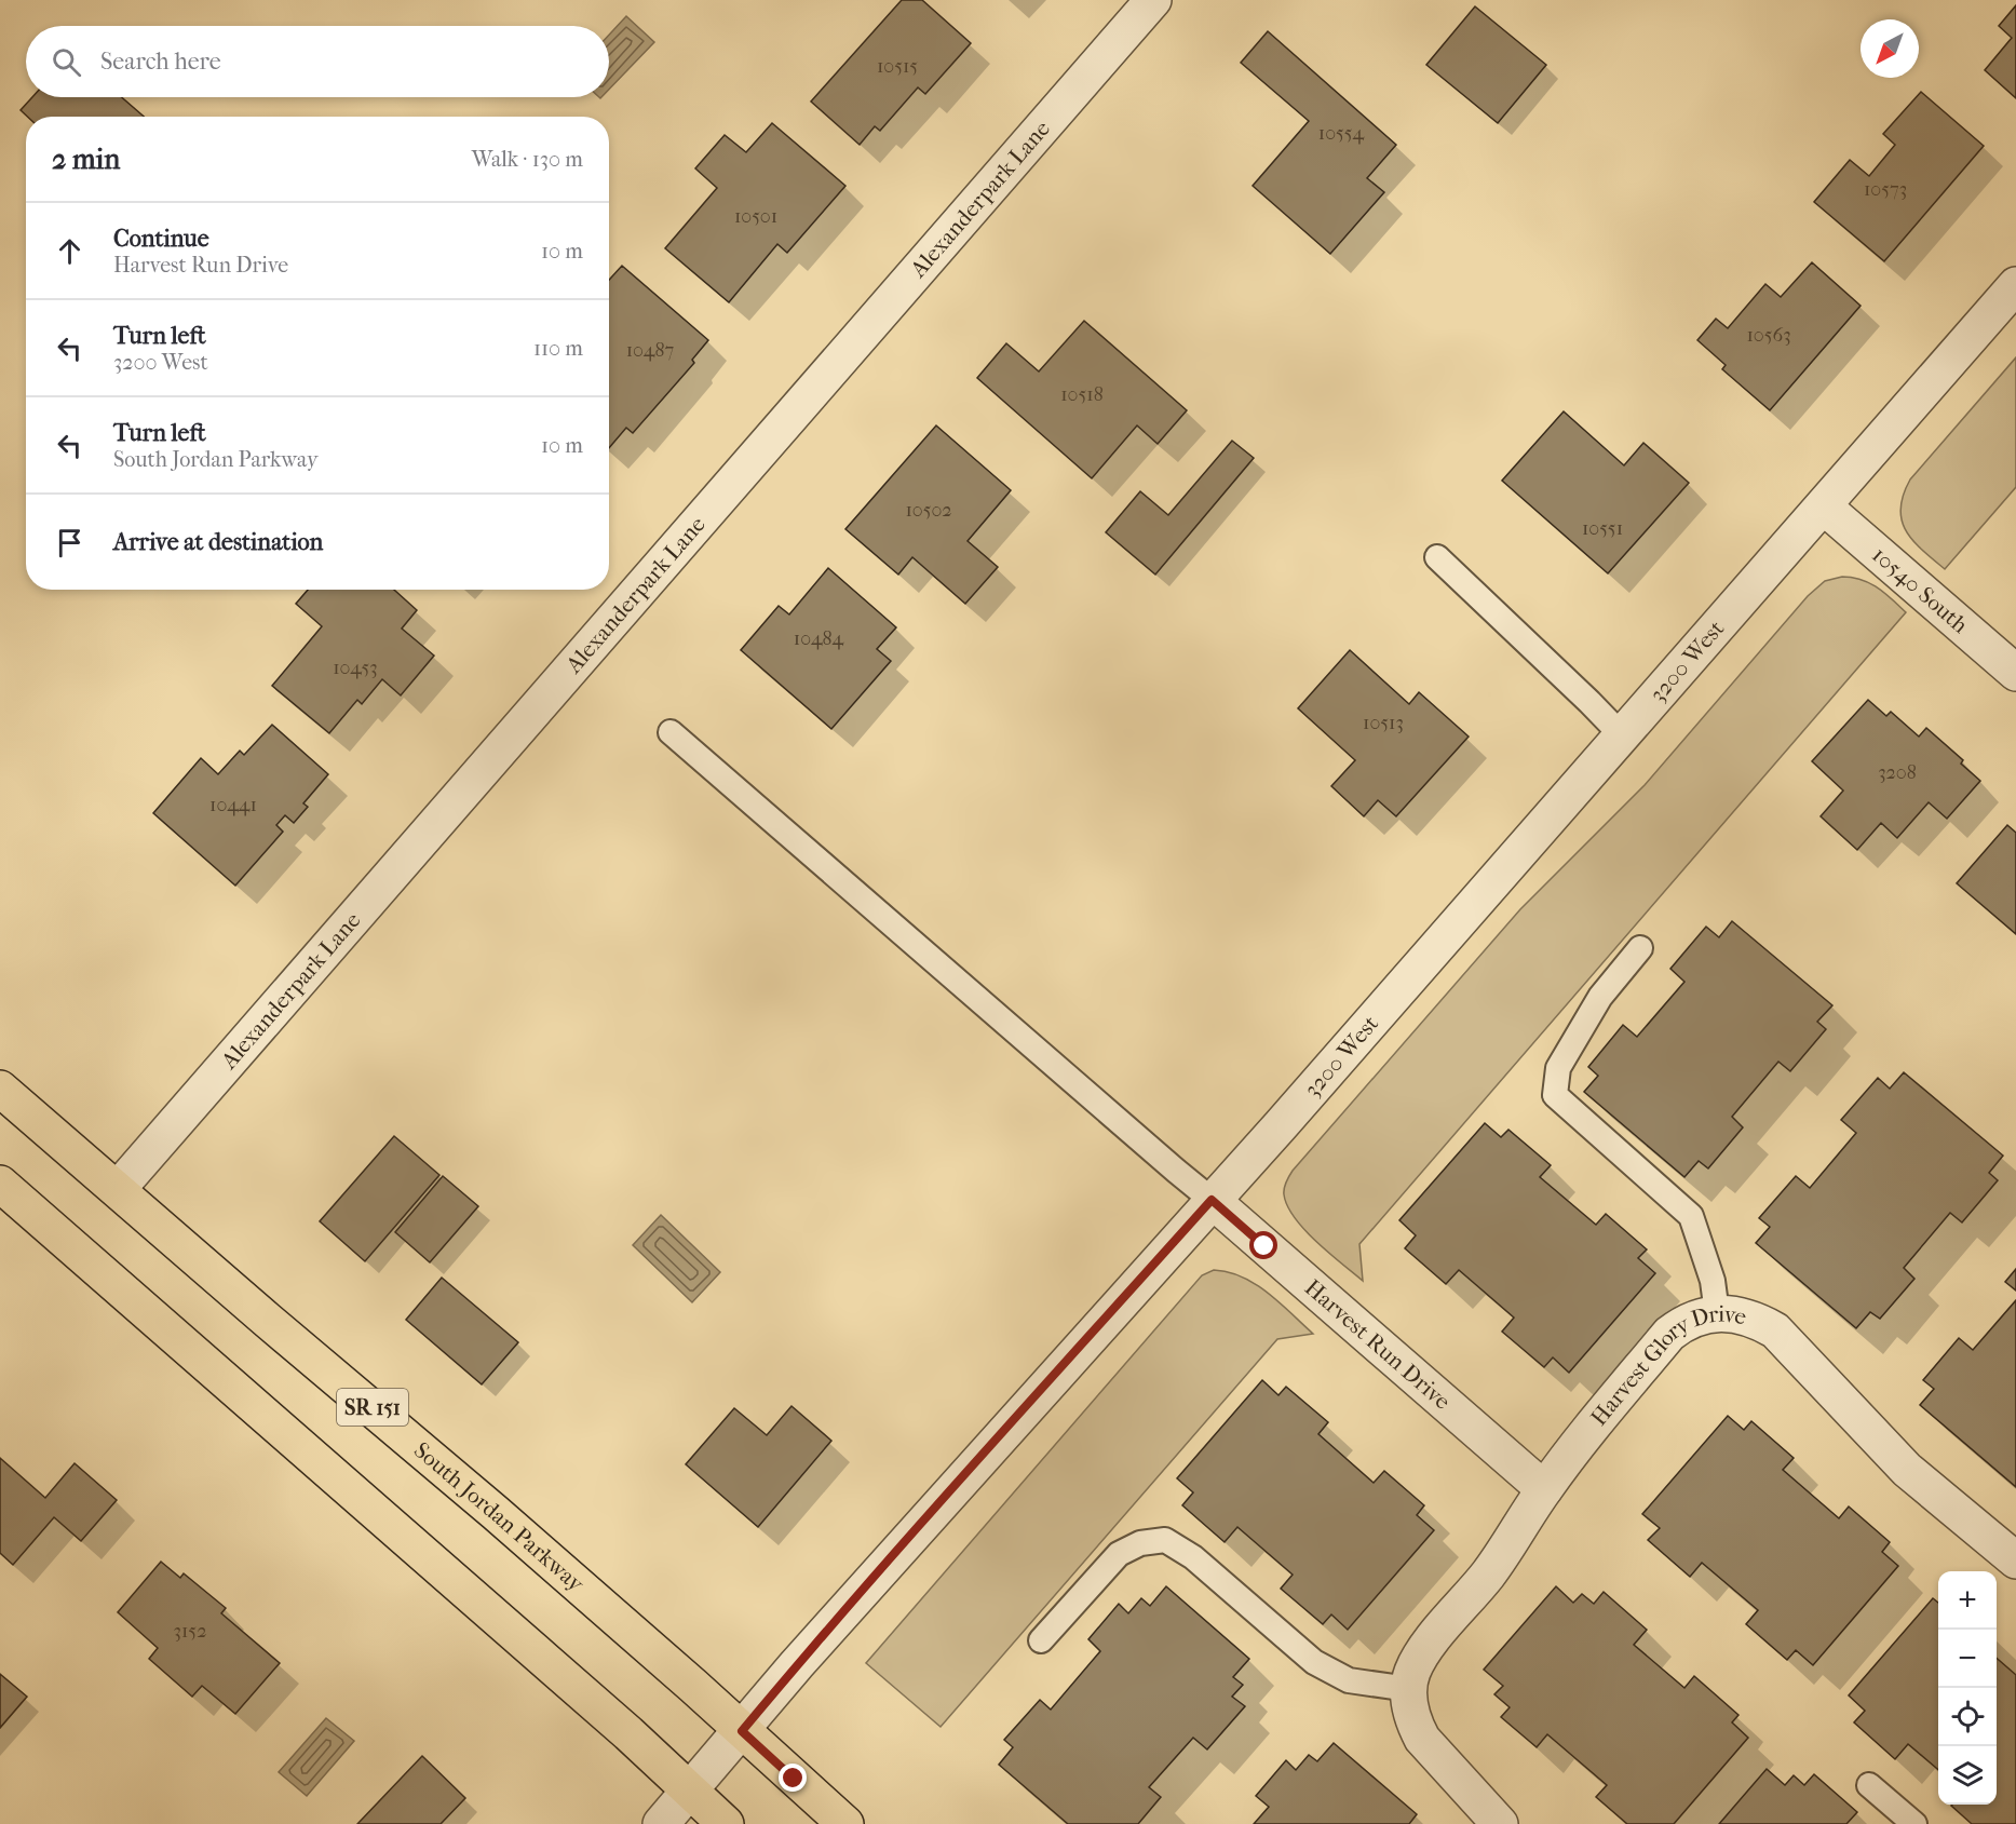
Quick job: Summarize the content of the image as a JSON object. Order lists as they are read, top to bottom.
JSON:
{
  "streets": {
    "main road": ["SR 151", "South Jordan Parkway"],
    "street": [
      "Alexanderpark Lane",
      "10540 South",
      "3200 West",
      "Harvest Run Drive",
      "Harvest Glory Drive"
    ]
  },
  "crossings": [
    ["Alexanderpark Lane", "South Jordan Parkway"],
    ["10540 South", "3200 West"],
    ["3200 West", "Harvest Run Drive"],
    ["3200 West", "South Jordan Parkway"],
    ["Harvest Run Drive", "Harvest Glory Drive"]
  ],
  "house_numbers": [
    "10515",
    "10554",
    "10573",
    "10501",
    "10563",
    "10487",
    "10518",
    "10502",
    "10551",
    "10484",
    "10453",
    "10513",
    "3208",
    "10441",
    "3152"
  ],
  "north": "bottom left",
  "page": {
    "search": "Search here",
    "heading": ["2 min", "Walk · 130 m"],
    "list": [
      ["Continue", "Harvest Run Drive", "10 m"],
      ["Turn left", "3200 West", "110 m"],
      ["Turn left", "South Jordan Parkway", "10 m"],
      "Arrive at destination"
    ],
    "map_buttons": ["+", "−"]
  }
}
